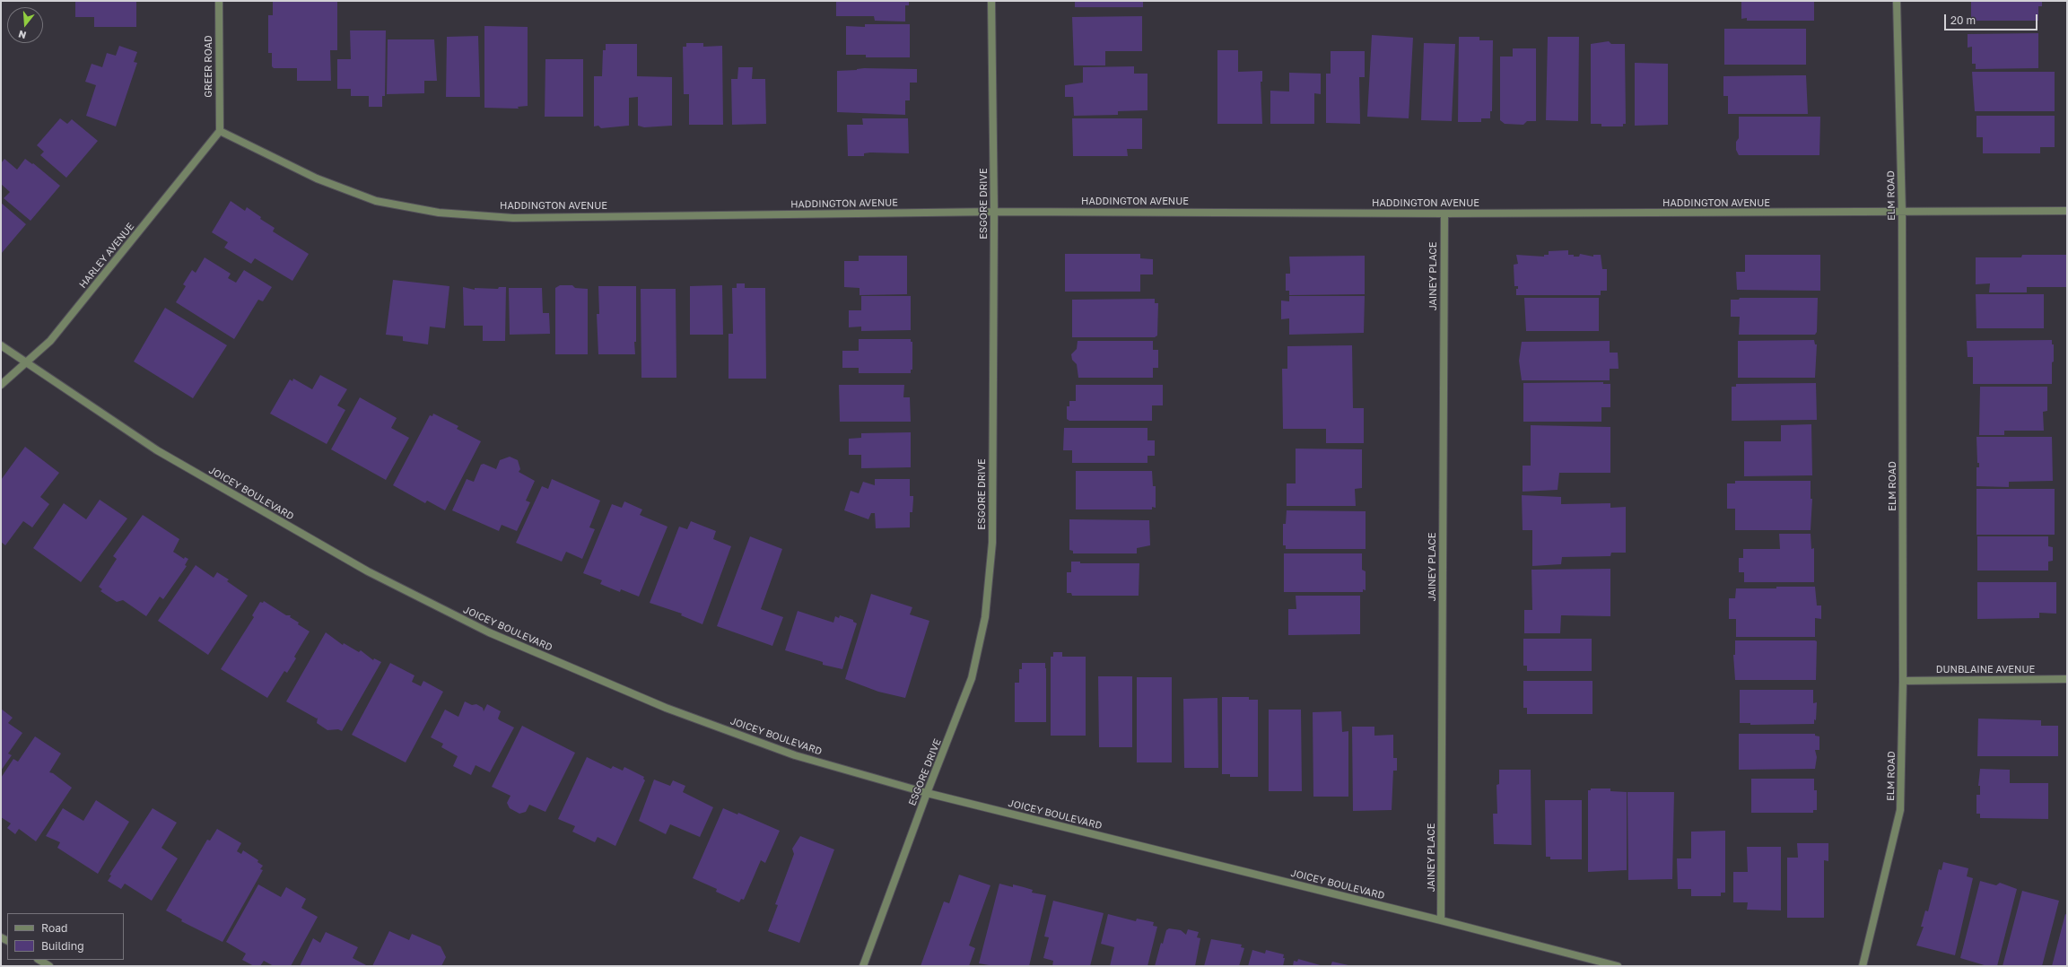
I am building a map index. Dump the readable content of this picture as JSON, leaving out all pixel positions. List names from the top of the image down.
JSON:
{
  "streets": {
    "street": [
      "GREER ROAD",
      "ELM ROAD",
      "HADDINGTON AVENUE",
      "ESGORE DRIVE",
      "HARLEY AVENUE",
      "JAINEY PLACE",
      "JOICEY BOULEVARD",
      "DUNBLAINE AVENUE"
    ]
  },
  "crossings": [
    ["GREER ROAD", "HADDINGTON AVENUE"],
    ["GREER ROAD", "HARLEY AVENUE"],
    ["ELM ROAD", "HADDINGTON AVENUE"],
    ["ELM ROAD", "DUNBLAINE AVENUE"],
    ["HADDINGTON AVENUE", "ESGORE DRIVE"],
    ["HADDINGTON AVENUE", "HARLEY AVENUE"],
    ["HADDINGTON AVENUE", "JAINEY PLACE"],
    ["ESGORE DRIVE", "JOICEY BOULEVARD"],
    ["HARLEY AVENUE", "JOICEY BOULEVARD"],
    ["JAINEY PLACE", "JOICEY BOULEVARD"]
  ],
  "legend": ["Road", "Building"],
  "scale_bar": "20 m",
  "north": "bottom"
}
